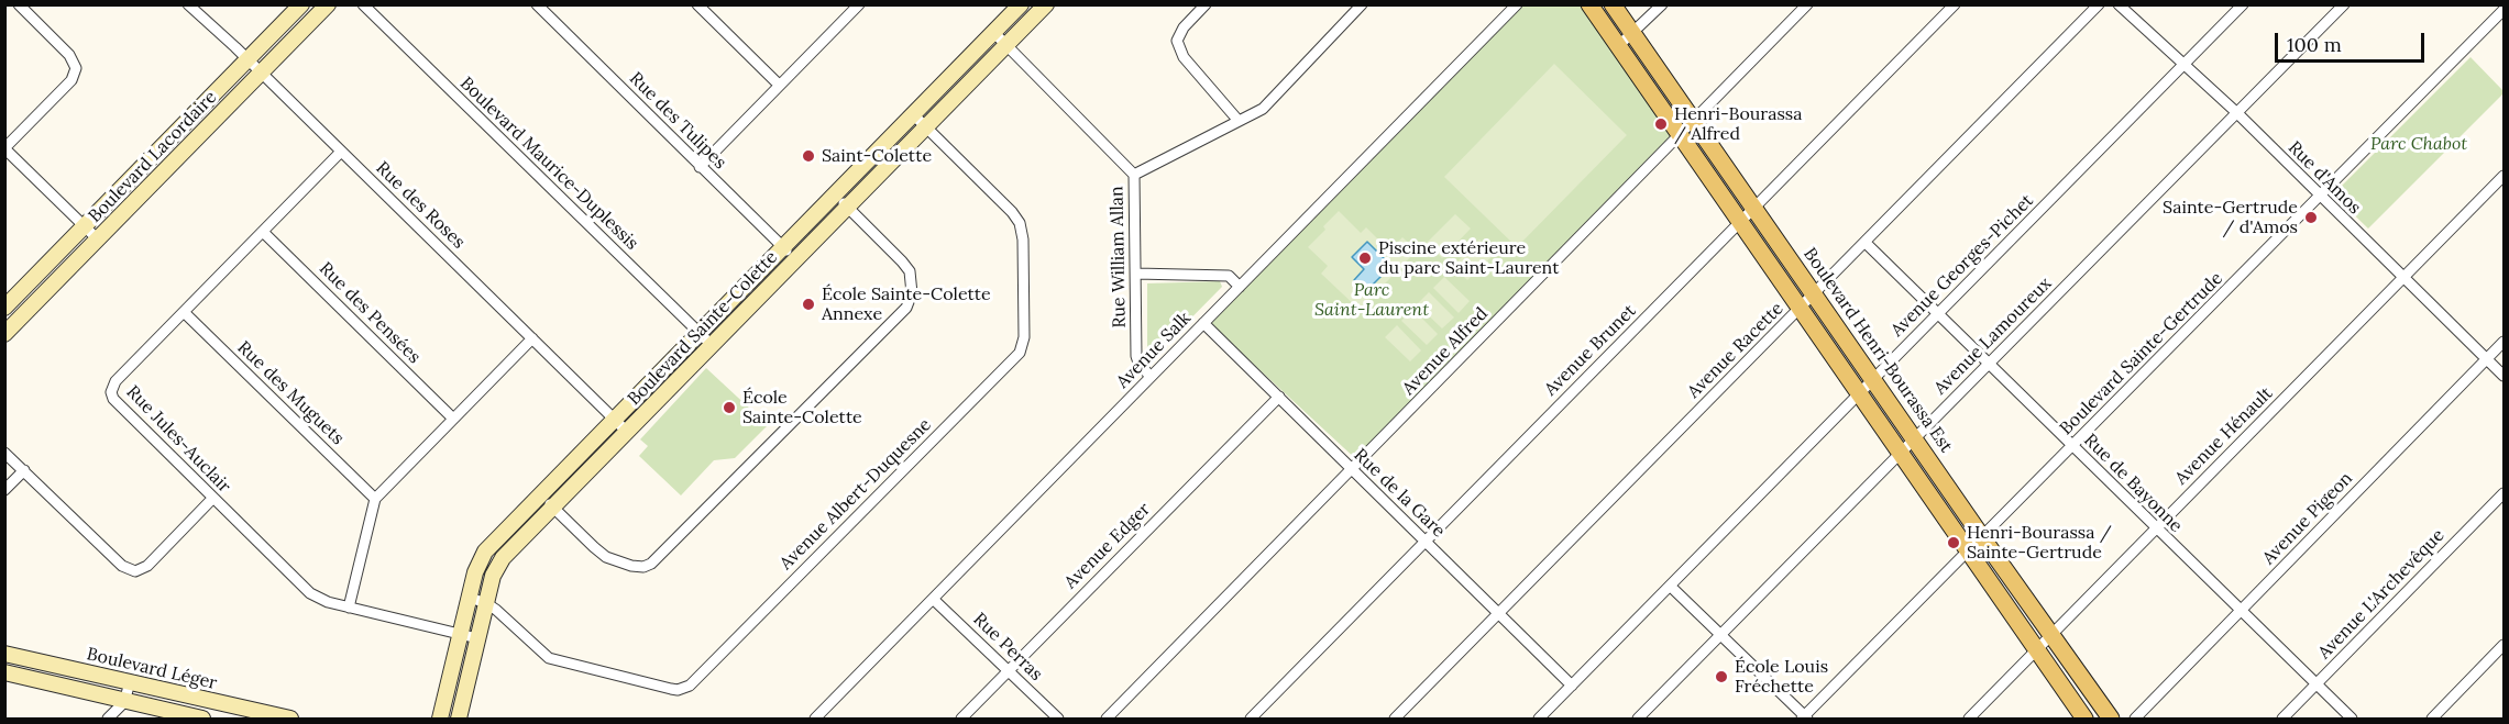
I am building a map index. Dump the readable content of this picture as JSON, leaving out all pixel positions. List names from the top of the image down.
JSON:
{
  "streets": {
    "main road": ["Boulevard Henri-Bourassa Est"],
    "street": [
      "Rue des Tulipes",
      "Boulevard Lacordaire",
      "Boulevard Maurice-Duplessis",
      "Rue d'Amos",
      "Rue des Roses",
      "Rue William Allan",
      "Avenue Georges-Pichet",
      "Rue des Pensées",
      "Boulevard Sainte-Colette",
      "Avenue Lamoureux",
      "Avenue Salk",
      "Avenue Brunet",
      "Avenue Racette",
      "Avenue Alfred",
      "Boulevard Sainte-Gertrude",
      "Rue des Muguets",
      "Avenue Hénault",
      "Rue Jules-Auclair",
      "Rue de Bayonne",
      "Rue de la Gare",
      "Avenue Albert-Duquesne",
      "Avenue Pigeon",
      "Avenue Edger",
      "Avenue L'Archevêque",
      "Rue Perras",
      "Boulevard Léger"
    ]
  },
  "crossings": [
    ["Rue des Tulipes", "Boulevard Sainte-Colette"],
    ["Boulevard Lacordaire", "Rue des Roses"],
    ["Boulevard Maurice-Duplessis", "Boulevard Sainte-Colette"],
    ["Rue d'Amos", "Avenue Georges-Pichet"],
    ["Rue d'Amos", "Avenue Lamoureux"],
    ["Rue d'Amos", "Boulevard Sainte-Gertrude"],
    ["Rue d'Amos", "Avenue Hénault"],
    ["Rue d'Amos", "Avenue Pigeon"],
    ["Rue des Roses", "Boulevard Sainte-Colette"],
    ["Rue des Roses", "Rue Jules-Auclair"],
    ["Rue William Allan", "Boulevard Sainte-Colette"],
    ["Rue William Allan", "Avenue Salk"],
    ["Avenue Georges-Pichet", "Boulevard Henri-Bourassa Est"],
    ["Avenue Georges-Pichet", "Rue de Bayonne"],
    ["Avenue Georges-Pichet", "Rue de la Gare"],
    ["Rue des Pensées", "Rue Jules-Auclair"],
    ["Boulevard Sainte-Colette", "Rue Jules-Auclair"],
    ["Boulevard Sainte-Colette", "Avenue Albert-Duquesne"],
    ["Avenue Lamoureux", "Boulevard Henri-Bourassa Est"],
    ["Avenue Lamoureux", "Rue de Bayonne"],
    ["Avenue Salk", "Rue de la Gare"],
    ["Avenue Salk", "Rue Perras"],
    ["Avenue Brunet", "Boulevard Henri-Bourassa Est"],
    ["Avenue Brunet", "Rue de la Gare"],
    ["Avenue Racette", "Boulevard Henri-Bourassa Est"],
    ["Avenue Racette", "Rue de Bayonne"],
    ["Avenue Racette", "Rue de la Gare"],
    ["Boulevard Henri-Bourassa Est", "Avenue Alfred"],
    ["Boulevard Henri-Bourassa Est", "Boulevard Sainte-Gertrude"],
    ["Boulevard Henri-Bourassa Est", "Avenue Hénault"],
    ["Avenue Alfred", "Rue de la Gare"],
    ["Boulevard Sainte-Gertrude", "Rue de Bayonne"],
    ["Rue des Muguets", "Rue Jules-Auclair"],
    ["Avenue Hénault", "Rue de Bayonne"],
    ["Rue de Bayonne", "Avenue Pigeon"],
    ["Rue de Bayonne", "Avenue L'Archevêque"],
    ["Rue de la Gare", "Avenue Edger"],
    ["Avenue Edger", "Rue Perras"]
  ],
  "parks": ["Parc Chabot", "Parc Saint-Laurent"],
  "places": [
    "Henri-Bourassa / Alfred",
    "Saint-Colette",
    "Sainte-Gertrude / d'Amos",
    "Piscine extérieure du parc Saint-Laurent",
    "École Sainte-Colette Annexe",
    "École Sainte-Colette",
    "Henri-Bourassa / Sainte-Gertrude",
    "École Louis Fréchette"
  ],
  "scale_bar": "100 m"
}
